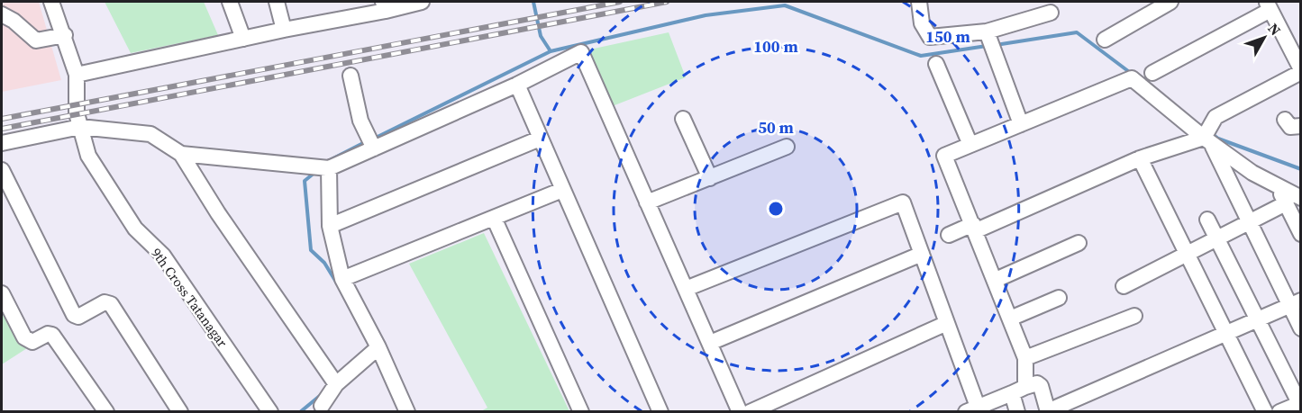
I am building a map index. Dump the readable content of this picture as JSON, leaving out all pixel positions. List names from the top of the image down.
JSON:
{
  "streets": {
    "street": ["9th Cross Tatanagar"]
  },
  "north": "top right",
  "rings": ["150 m", "100 m", "50 m"]
}
